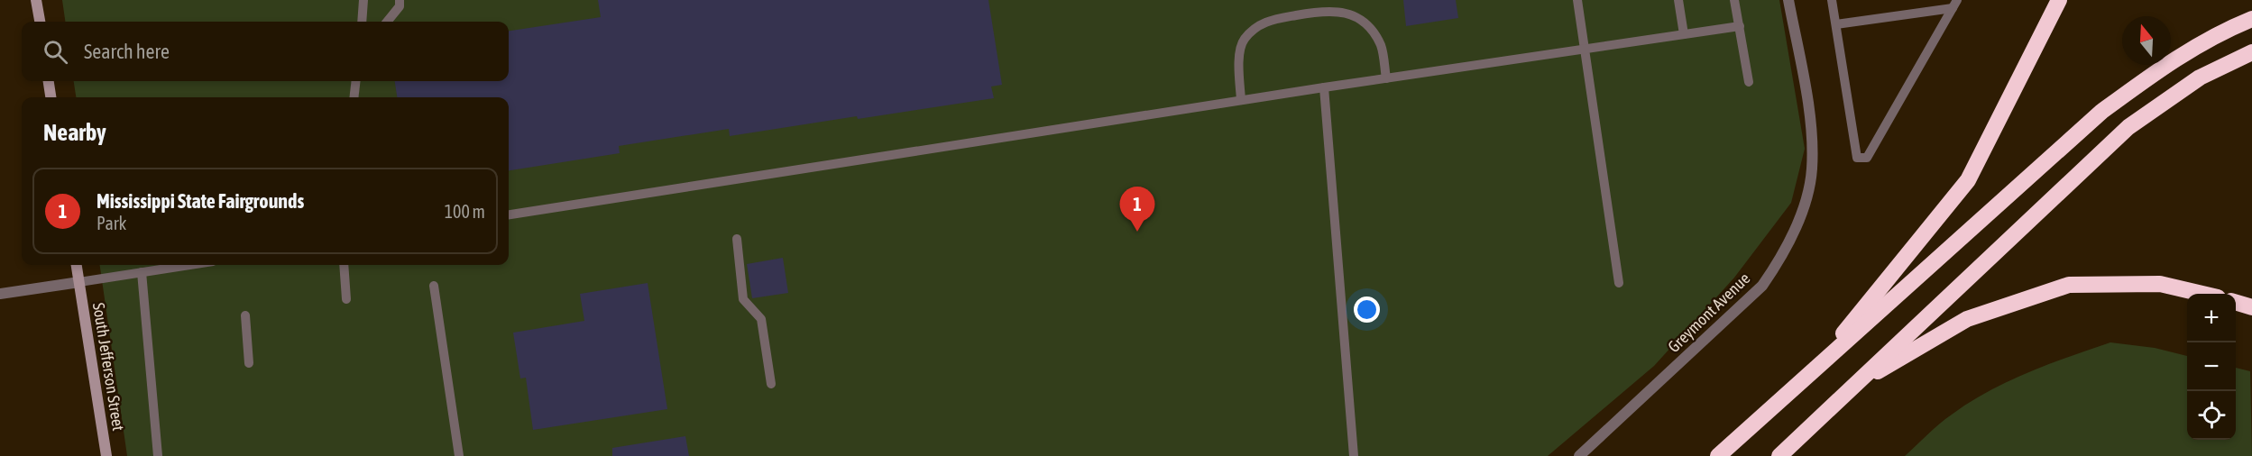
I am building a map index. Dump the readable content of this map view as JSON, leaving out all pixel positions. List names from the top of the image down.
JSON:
{
  "streets": {
    "street": ["Greymont Avenue", "South Jefferson Street"]
  },
  "north": "top",
  "page": {
    "search": "Search here",
    "heading": "Nearby",
    "list": [
      {
        "mark": "1",
        "name": "Mississippi State Fairgrounds",
        "note": "Park",
        "value": "100 m"
      }
    ],
    "pins": "1",
    "map_buttons": ["+", "−"]
  }
}
